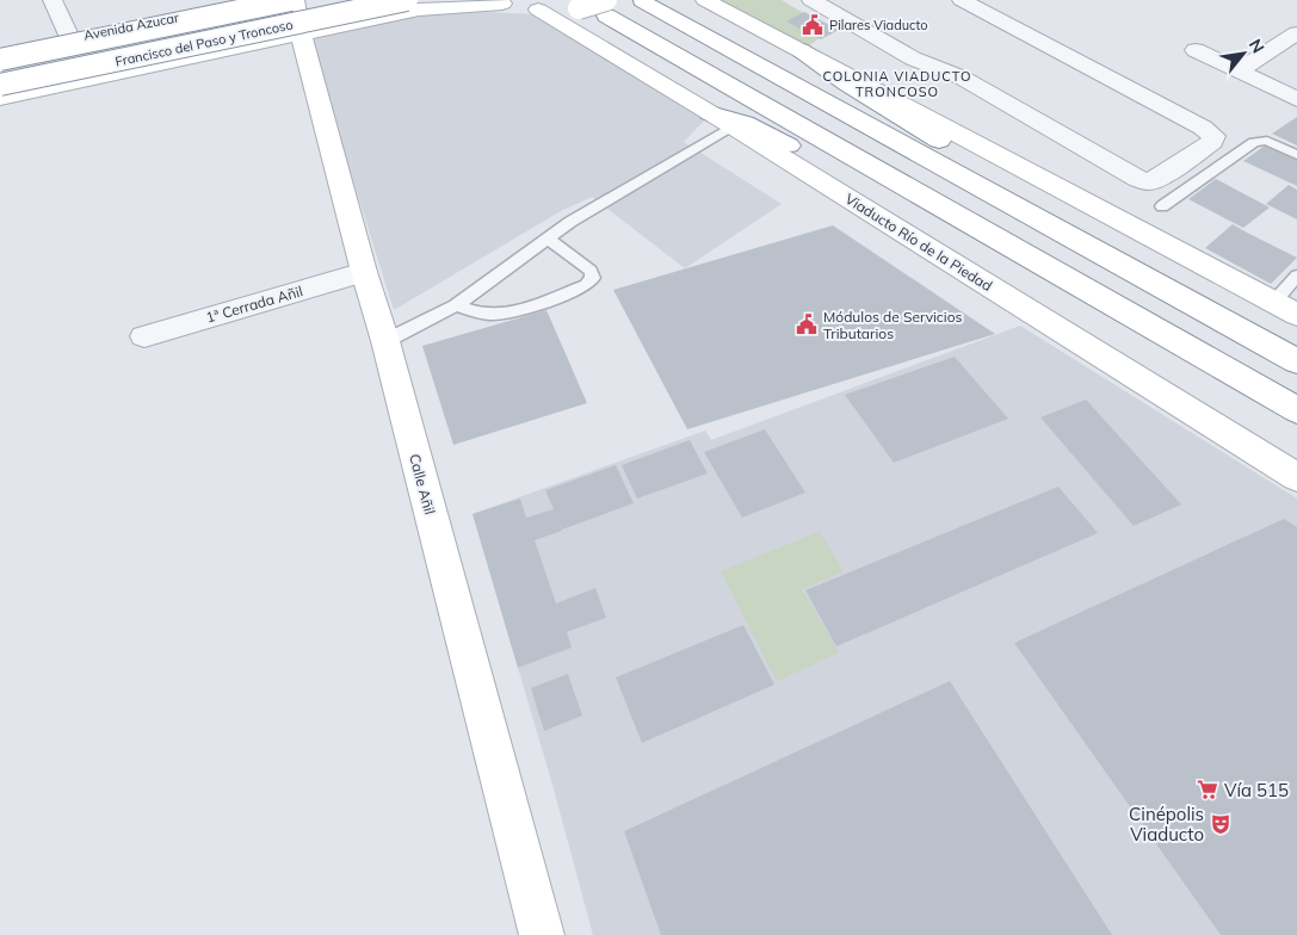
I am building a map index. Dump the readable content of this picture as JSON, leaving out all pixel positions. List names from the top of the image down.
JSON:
{
  "streets": {
    "main road": [
      "Avenida Azucar",
      "Francisco del Paso y Troncoso",
      "Viaducto Río de la Piedad",
      "Calle Añil"
    ],
    "street": ["1ª Cerrada Añil"]
  },
  "crossings": [
    ["Francisco del Paso y Troncoso", "Calle Añil"],
    ["1ª Cerrada Añil", "Calle Añil"]
  ],
  "districts": ["COLONIA VIADUCTO TRONCOSO"],
  "places": {
    "public building": ["Pilares Viaducto", "Módulos de Servicios Tributarios"],
    "supermarket": ["Vía 515"],
    "theatre": ["Cinépolis Viaducto"]
  },
  "north": "top right"
}
